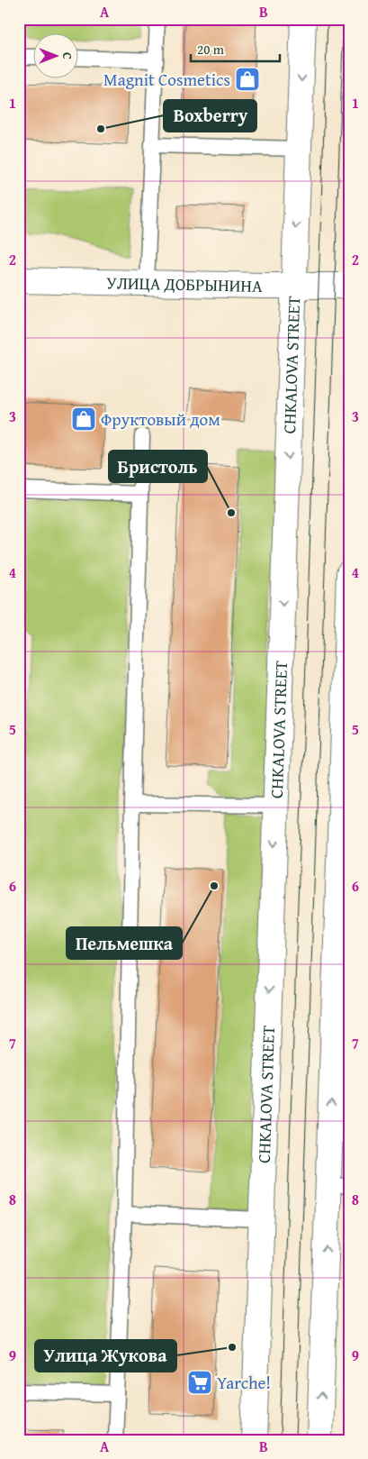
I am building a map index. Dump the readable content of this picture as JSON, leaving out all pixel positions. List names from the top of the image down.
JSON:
{
  "streets": {
    "main road": ["УЛИЦА ДОБРЫНИНА", "CHKALOVA STREET"]
  },
  "crossings": [
    ["УЛИЦА ДОБРЫНИНА", "CHKALOVA STREET"]
  ],
  "places": {
    "shop": ["Magnit Cosmetics", "Фруктовый дом"],
    "other": [
      "Boxberry",
      "Бристоль",
      "Пельмешка",
      "Улица Жукова"
    ],
    "supermarket": ["Yarche!"]
  },
  "scale_bar": "20 m",
  "north": "right",
  "grid": {
    "columns": ["A", "B"],
    "rows": [
      "1",
      "2",
      "3",
      "4",
      "5",
      "6",
      "7",
      "8",
      "9"
    ]
  }
}
